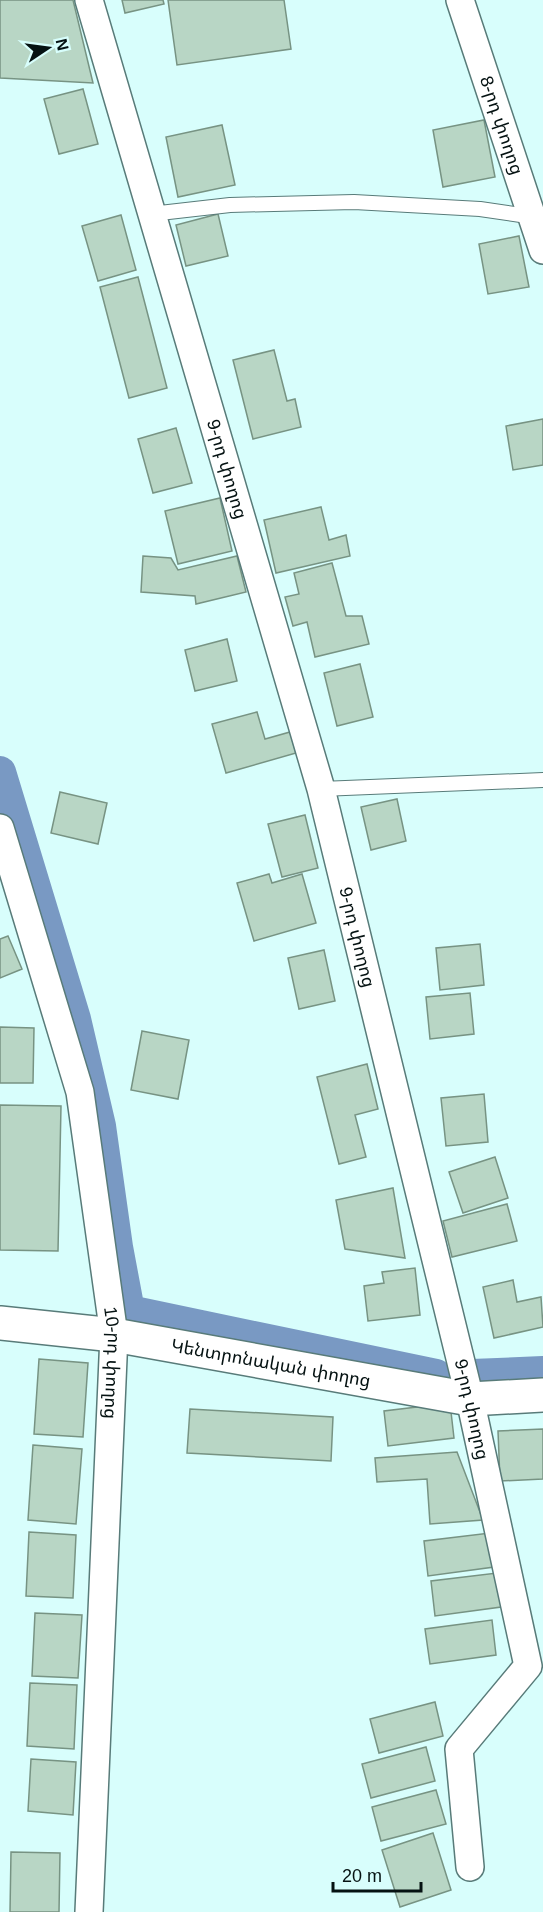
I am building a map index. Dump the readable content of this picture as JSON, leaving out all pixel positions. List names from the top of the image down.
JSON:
{
  "streets": {
    "main road": ["Կենտրոնական փողոց"],
    "street": ["8-րդ փողոց", "9-րդ փողոց", "10-րդ փողոց"]
  },
  "crossings": [
    ["9-րդ փողոց", "Կենտրոնական փողոց"],
    ["10-րդ փողոց", "Կենտրոնական փողոց"]
  ],
  "scale_bar": "20 m",
  "north": "right"
}
